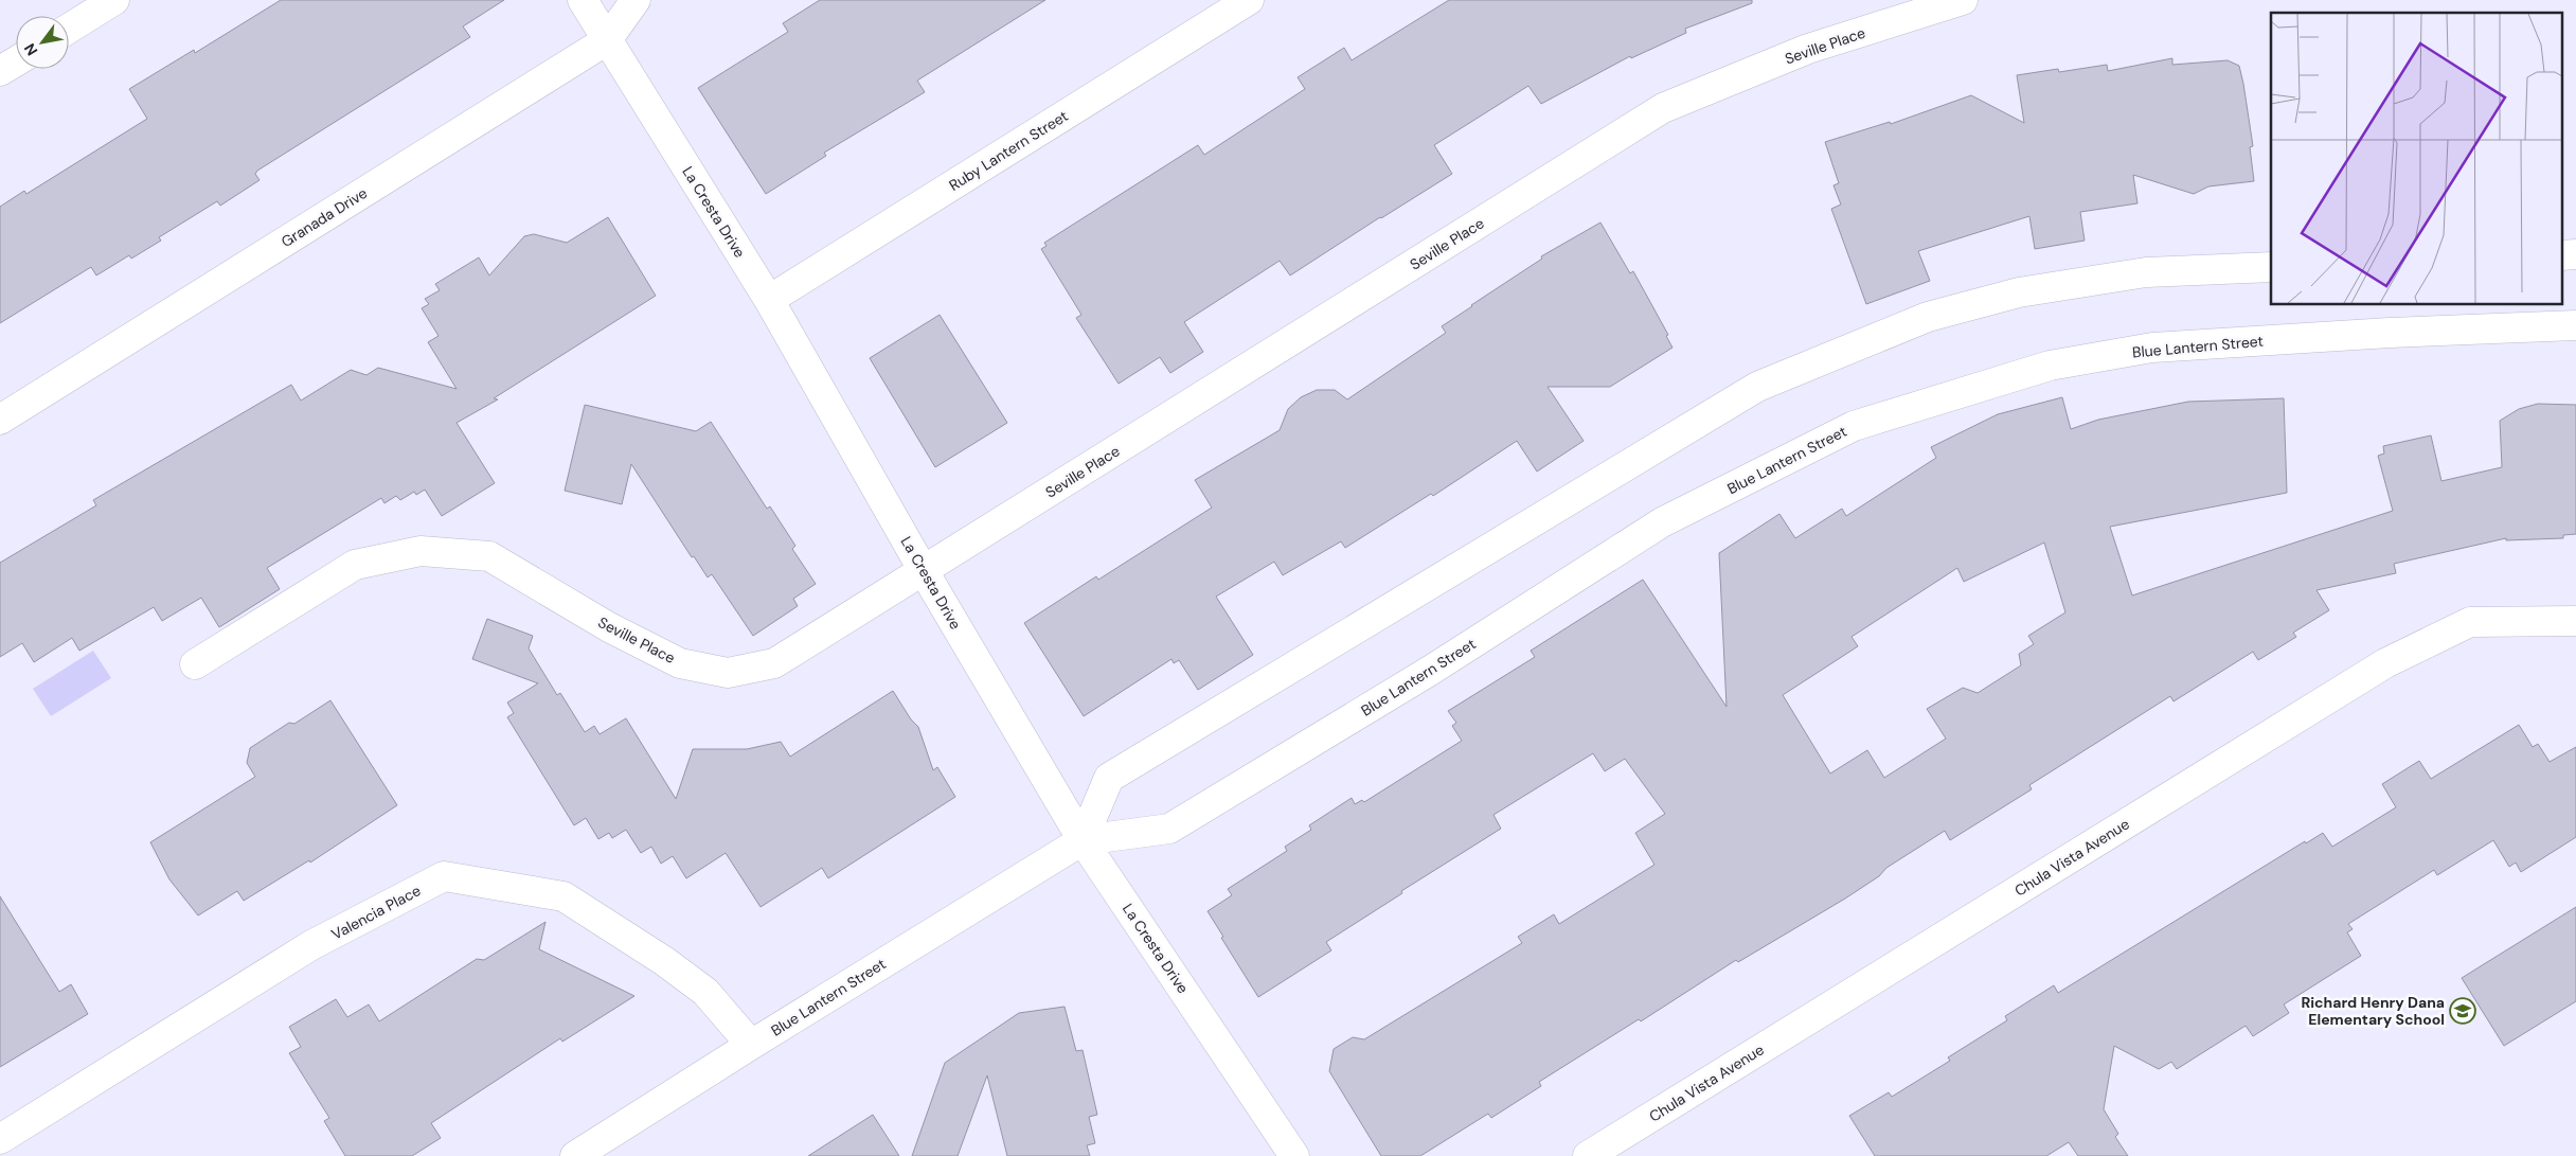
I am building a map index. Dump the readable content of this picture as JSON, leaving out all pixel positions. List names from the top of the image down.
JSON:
{
  "streets": {
    "street": [
      "Seville Place",
      "Ruby Lantern Street",
      "La Cresta Drive",
      "Granada Drive",
      "Blue Lantern Street",
      "Chula Vista Avenue",
      "Valencia Place"
    ]
  },
  "crossings": [
    ["Seville Place", "La Cresta Drive"],
    ["Ruby Lantern Street", "La Cresta Drive"],
    ["La Cresta Drive", "Granada Drive"],
    ["La Cresta Drive", "Blue Lantern Street"],
    ["Blue Lantern Street", "Valencia Place"]
  ],
  "places": {
    "school or university": ["Richard Henry Dana Elementary School"]
  },
  "north": "bottom left"
}
